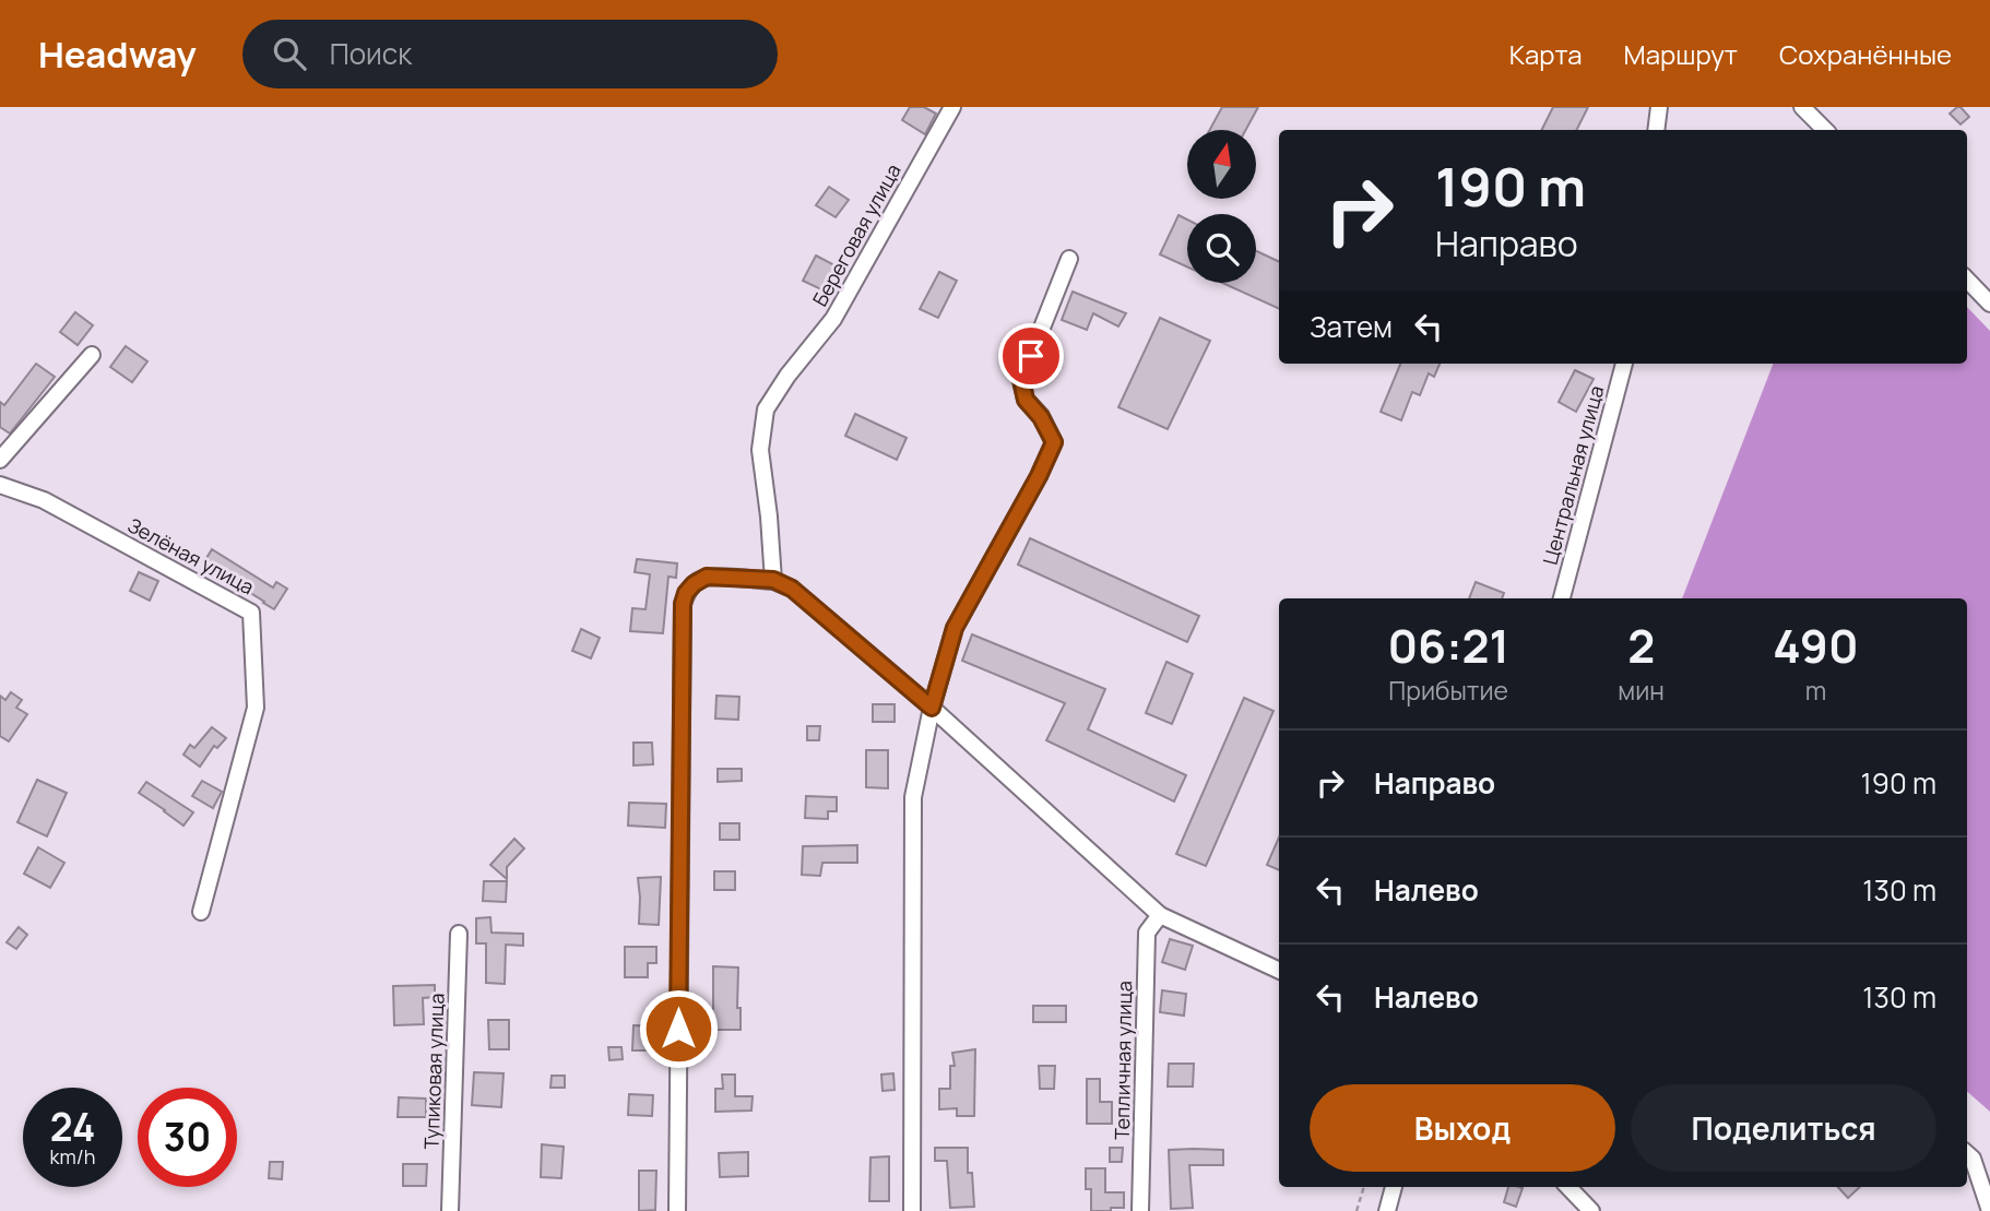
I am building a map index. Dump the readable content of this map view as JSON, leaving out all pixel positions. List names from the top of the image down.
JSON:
{
  "streets": {
    "street": [
      "Береговая улица",
      "Центральная улица",
      "Зелёная улица",
      "Тепличная улица",
      "Тупиковая улица"
    ]
  },
  "north": "top",
  "page": {
    "header": "Headway",
    "search": "Поиск",
    "nav": ["Карта", "Маршрут", "Сохранённые"],
    "turn": ["190 m", "Направо"],
    "then": "Затем",
    "eta": [
      "06:21",
      "Прибытие",
      "2",
      "мин",
      "490",
      "m"
    ],
    "list": [
      {
        "name": "Направо",
        "value": "190 m"
      },
      {
        "name": "Налево",
        "value": "130 m"
      },
      {
        "name": "Налево",
        "value": "130 m"
      }
    ],
    "buttons": ["Выход", "Поделиться"],
    "speed": "24 km/h",
    "limit": "30"
  }
}
